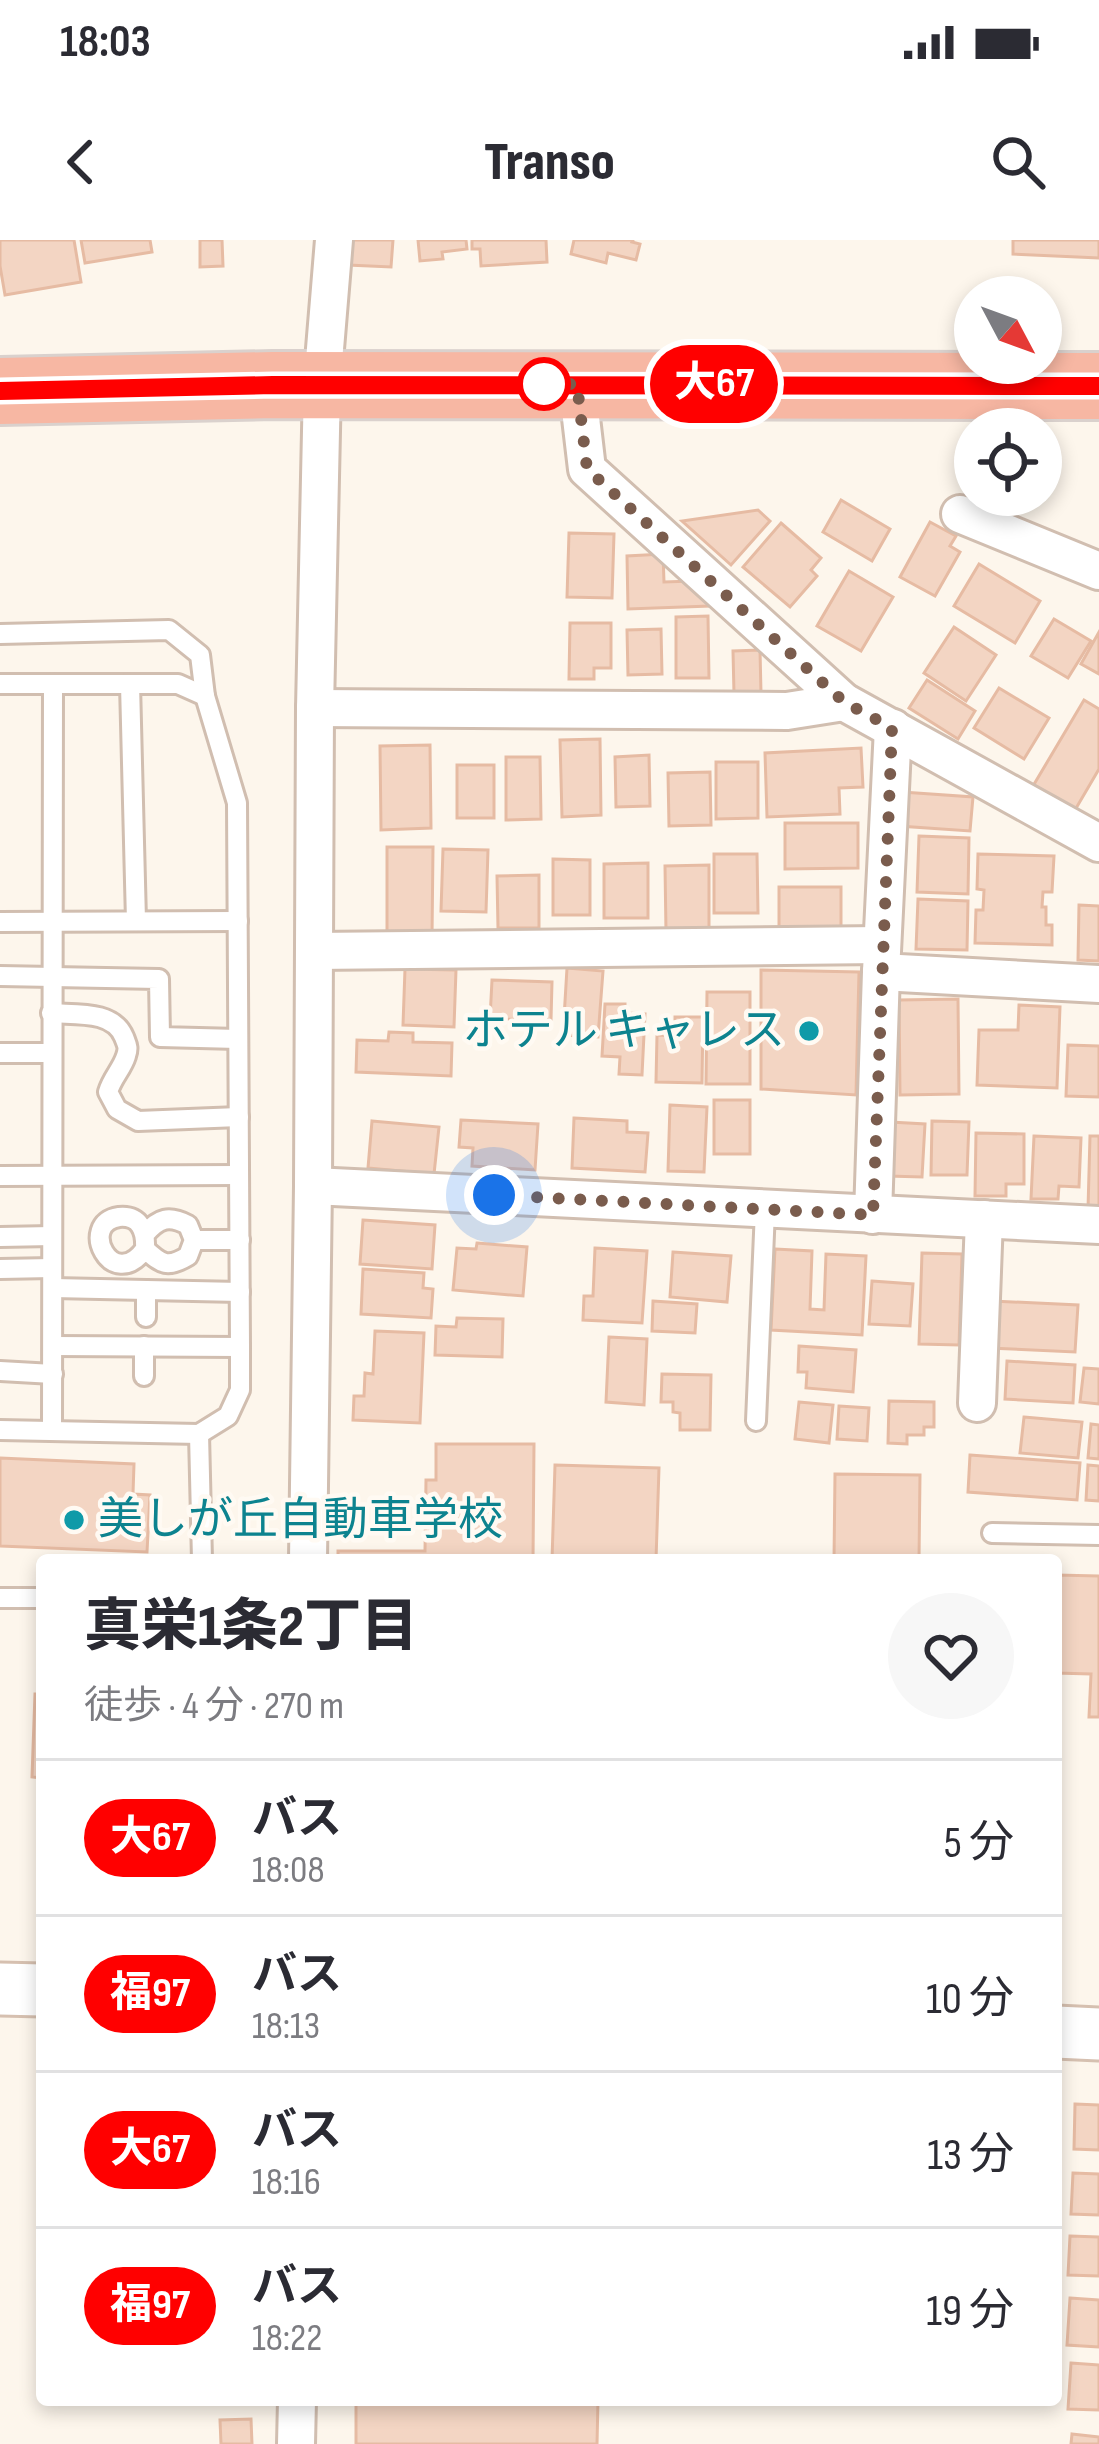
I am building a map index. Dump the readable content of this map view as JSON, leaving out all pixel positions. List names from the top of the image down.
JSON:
{
  "places": ["ホテル キャレス", "美しが丘自動車学校"],
  "lines": ["bus line 大67"],
  "north": "bottom right",
  "page": {
    "status": "18:03",
    "header": "Transo",
    "on_map": "大67",
    "heading": ["真栄1条2丁目", "徒歩 · 4 分 · 270 m"],
    "list": [
      {
        "mark": "大67",
        "name": "バス",
        "note": "18:08",
        "value": "5 分"
      },
      {
        "mark": "福97",
        "name": "バス",
        "note": "18:13",
        "value": "10 分"
      },
      {
        "mark": "大67",
        "name": "バス",
        "note": "18:16",
        "value": "13 分"
      },
      {
        "mark": "福97",
        "name": "バス",
        "note": "18:22",
        "value": "19 分"
      }
    ]
  }
}
